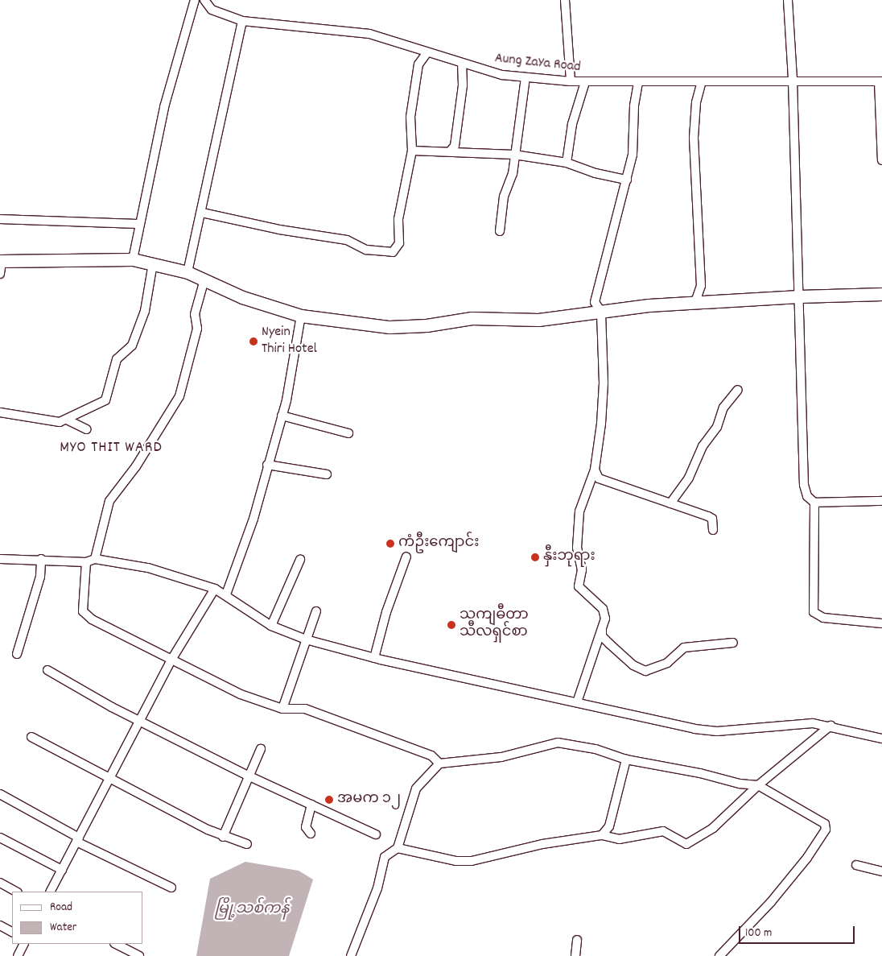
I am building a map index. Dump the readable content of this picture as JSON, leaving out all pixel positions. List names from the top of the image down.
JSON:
{
  "streets": {
    "street": ["Aung ZaYa Road"]
  },
  "districts": ["MYO THIT WARD"],
  "water": ["မြို့သစ်ကန်"],
  "places": [
    "Nyein Thiri Hotel",
    "ကံဦးကျောင်း",
    "နှီးဘုရား",
    "သကျဓီတာ သီလရှင်စာ",
    "အမက ၁၂"
  ],
  "legend": ["Road", "Water"],
  "scale_bar": "100 m"
}
